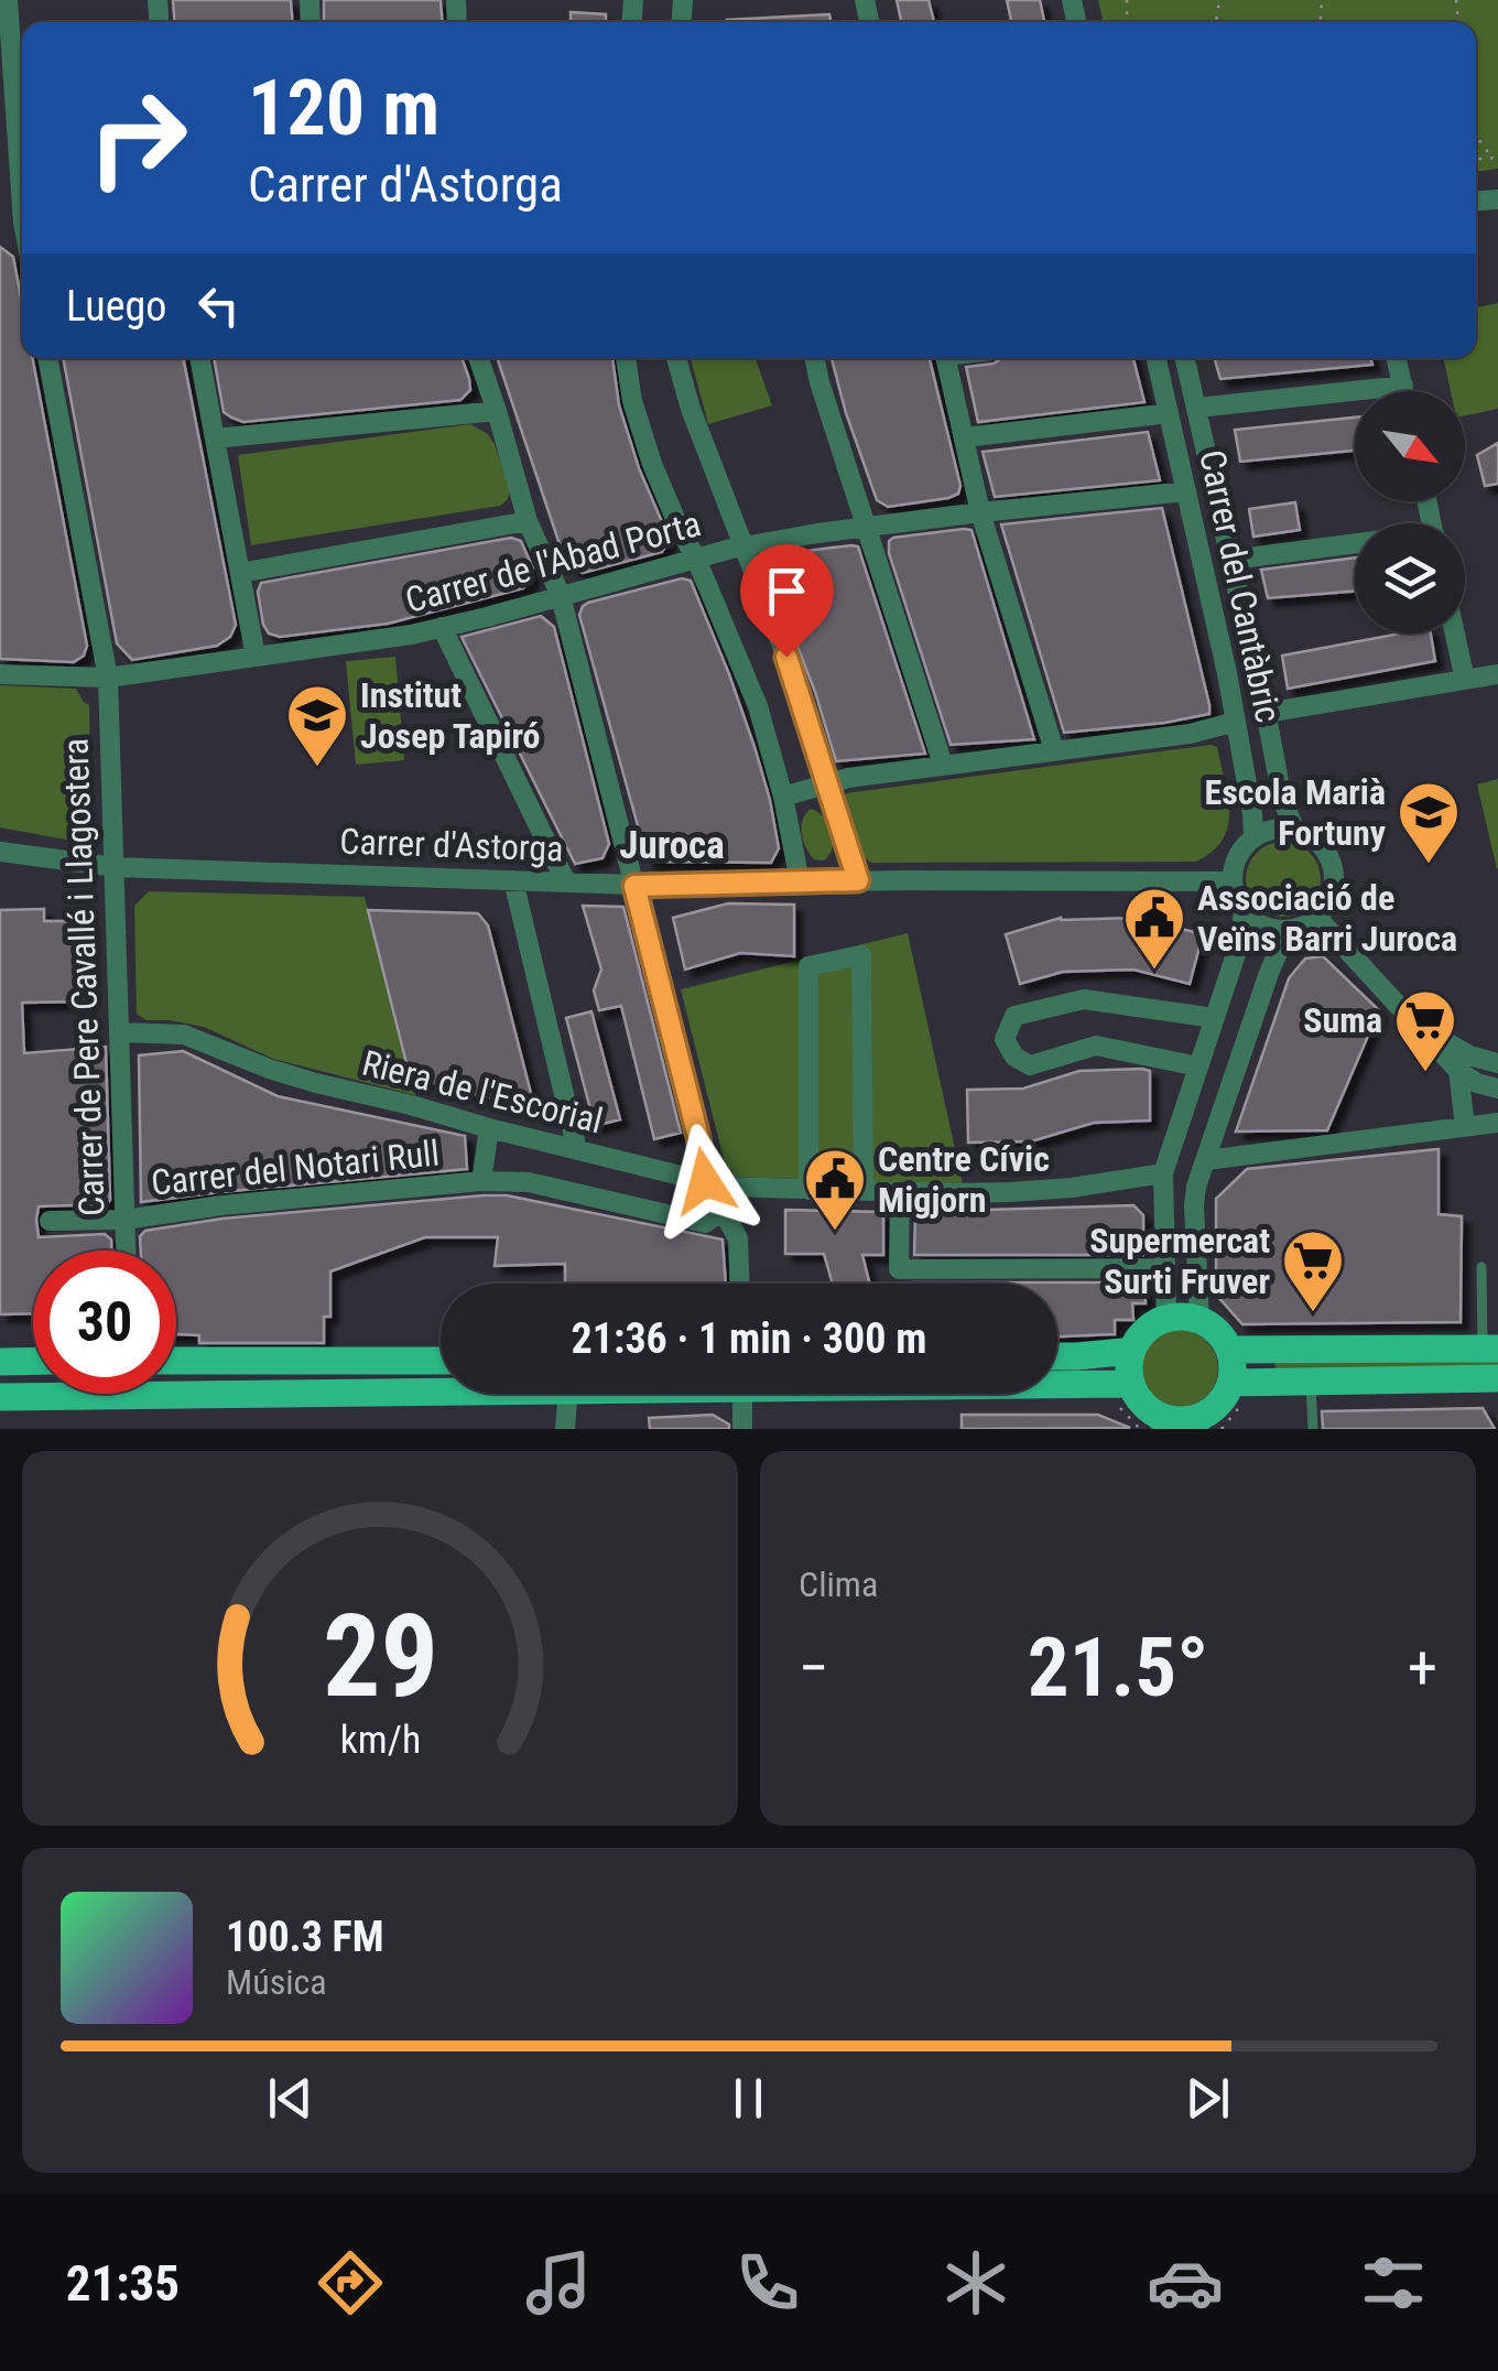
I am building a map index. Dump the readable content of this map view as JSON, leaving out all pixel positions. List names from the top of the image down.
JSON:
{
  "streets": {
    "street": [
      "Carrer de l'Abad Porta",
      "Carrer del Cantàbric",
      "Carrer d'Astorga",
      "Carrer de Pere Cavallé i Llagostera",
      "Riera de l'Escorial",
      "Carrer del Notari Rull"
    ]
  },
  "crossings": [
    ["Carrer de l'Abad Porta", "Carrer del Cantàbric"],
    ["Carrer de l'Abad Porta", "Carrer de Pere Cavallé i Llagostera"],
    ["Carrer del Cantàbric", "Carrer d'Astorga"],
    ["Carrer d'Astorga", "Carrer de Pere Cavallé i Llagostera"],
    ["Carrer de Pere Cavallé i Llagostera", "Riera de l'Escorial"],
    ["Carrer de Pere Cavallé i Llagostera", "Carrer del Notari Rull"],
    ["Riera de l'Escorial", "Carrer del Notari Rull"]
  ],
  "districts": ["Juroca"],
  "places": {
    "school or university": ["Institut Josep Tapiró", "Escola Marià Fortuny"],
    "public building": ["Associació de Veïns Barri Juroca", "Centre Cívic Migjorn"],
    "supermarket": ["Suma", "Supermercat Surti Fruver"]
  },
  "north": "bottom right",
  "page": {
    "turn": ["120 m", "Carrer d'Astorga"],
    "then": "Luego",
    "limit": "30",
    "trip": "21:36 · 1 min · 300 m",
    "tile": "Clima",
    "heat": ["−", "21.5°", "+"],
    "song": ["100.3 FM", "Música"],
    "tabs": "21:35",
    "gauge": ["29", "km/h"]
  }
}
